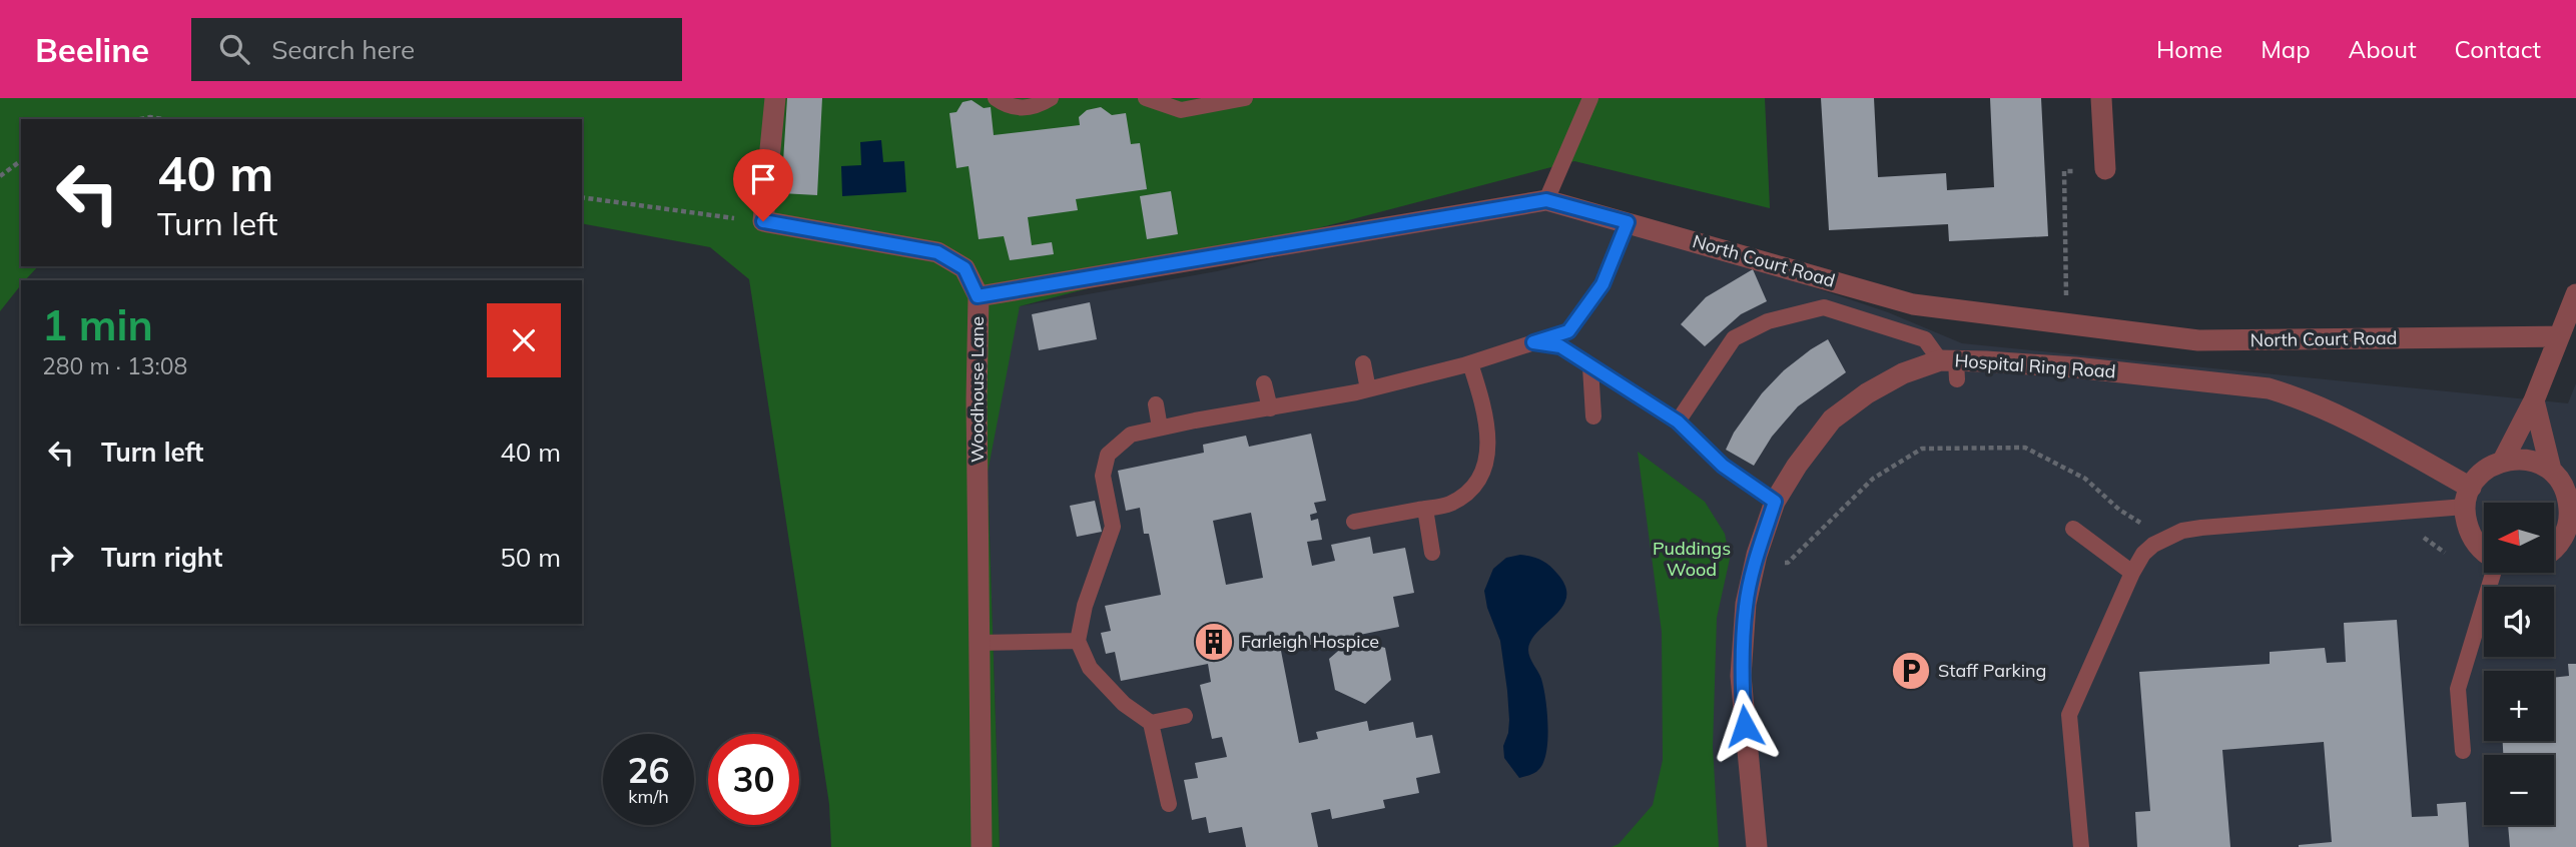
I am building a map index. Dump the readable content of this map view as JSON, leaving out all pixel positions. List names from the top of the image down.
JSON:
{
  "streets": {
    "street": ["North Court Road", "Hospital Ring Road", "Woodhouse Lane"]
  },
  "crossings": [
    ["North Court Road", "Woodhouse Lane"]
  ],
  "parks": ["Puddings Wood"],
  "places": {
    "building": ["Farleigh Hospice"],
    "parking": ["Staff Parking"]
  },
  "north": "left",
  "page": {
    "header": "Beeline",
    "search": "Search here",
    "nav": [
      "Home",
      "Map",
      "About",
      "Contact"
    ],
    "turn": ["40 m", "Turn left"],
    "heading": ["1 min", "280 m · 13:08"],
    "list": [
      {
        "name": "Turn left",
        "value": "40 m"
      },
      {
        "name": "Turn right",
        "value": "50 m"
      }
    ],
    "map_buttons": ["+", "−"],
    "speed": "26 km/h",
    "limit": "30"
  }
}
